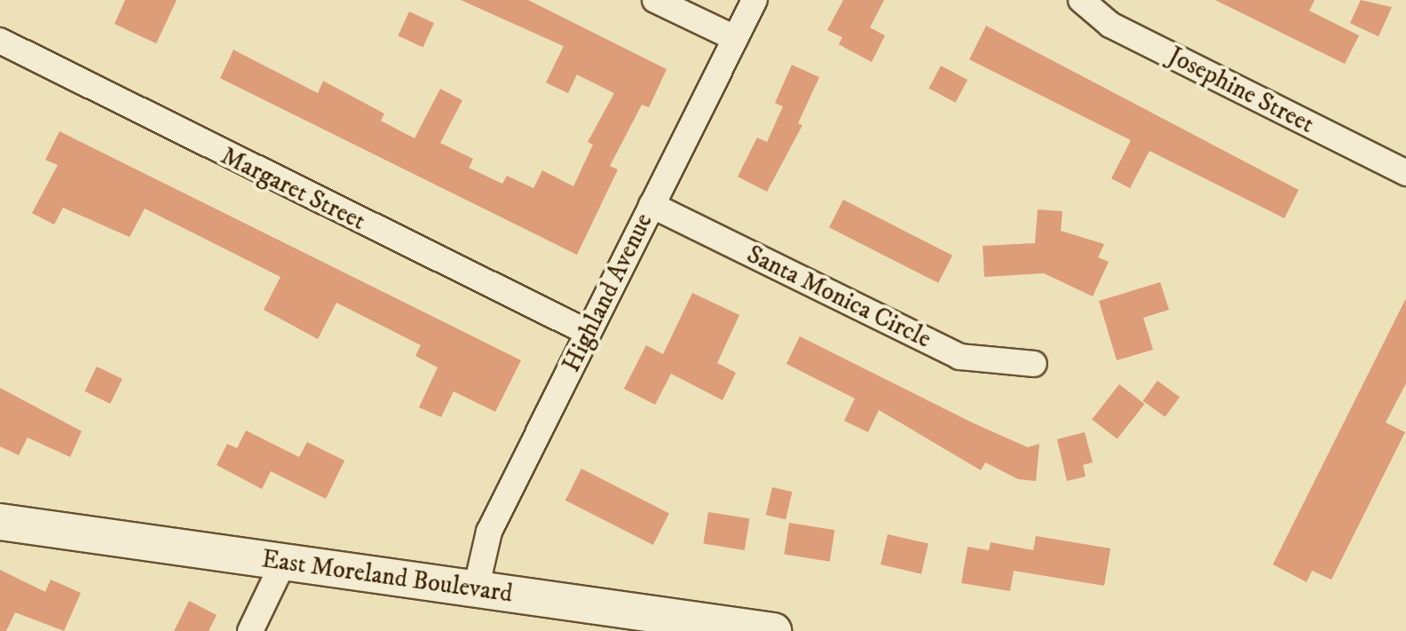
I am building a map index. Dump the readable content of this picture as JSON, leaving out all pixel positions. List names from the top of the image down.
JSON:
{
  "streets": {
    "main road": ["East Moreland Boulevard"],
    "street": [
      "Josephine Street",
      "Margaret Street",
      "Highland Avenue",
      "Santa Monica Circle"
    ]
  },
  "crossings": [
    ["Margaret Street", "Highland Avenue"],
    ["Highland Avenue", "Santa Monica Circle"],
    ["Highland Avenue", "East Moreland Boulevard"]
  ]
}
